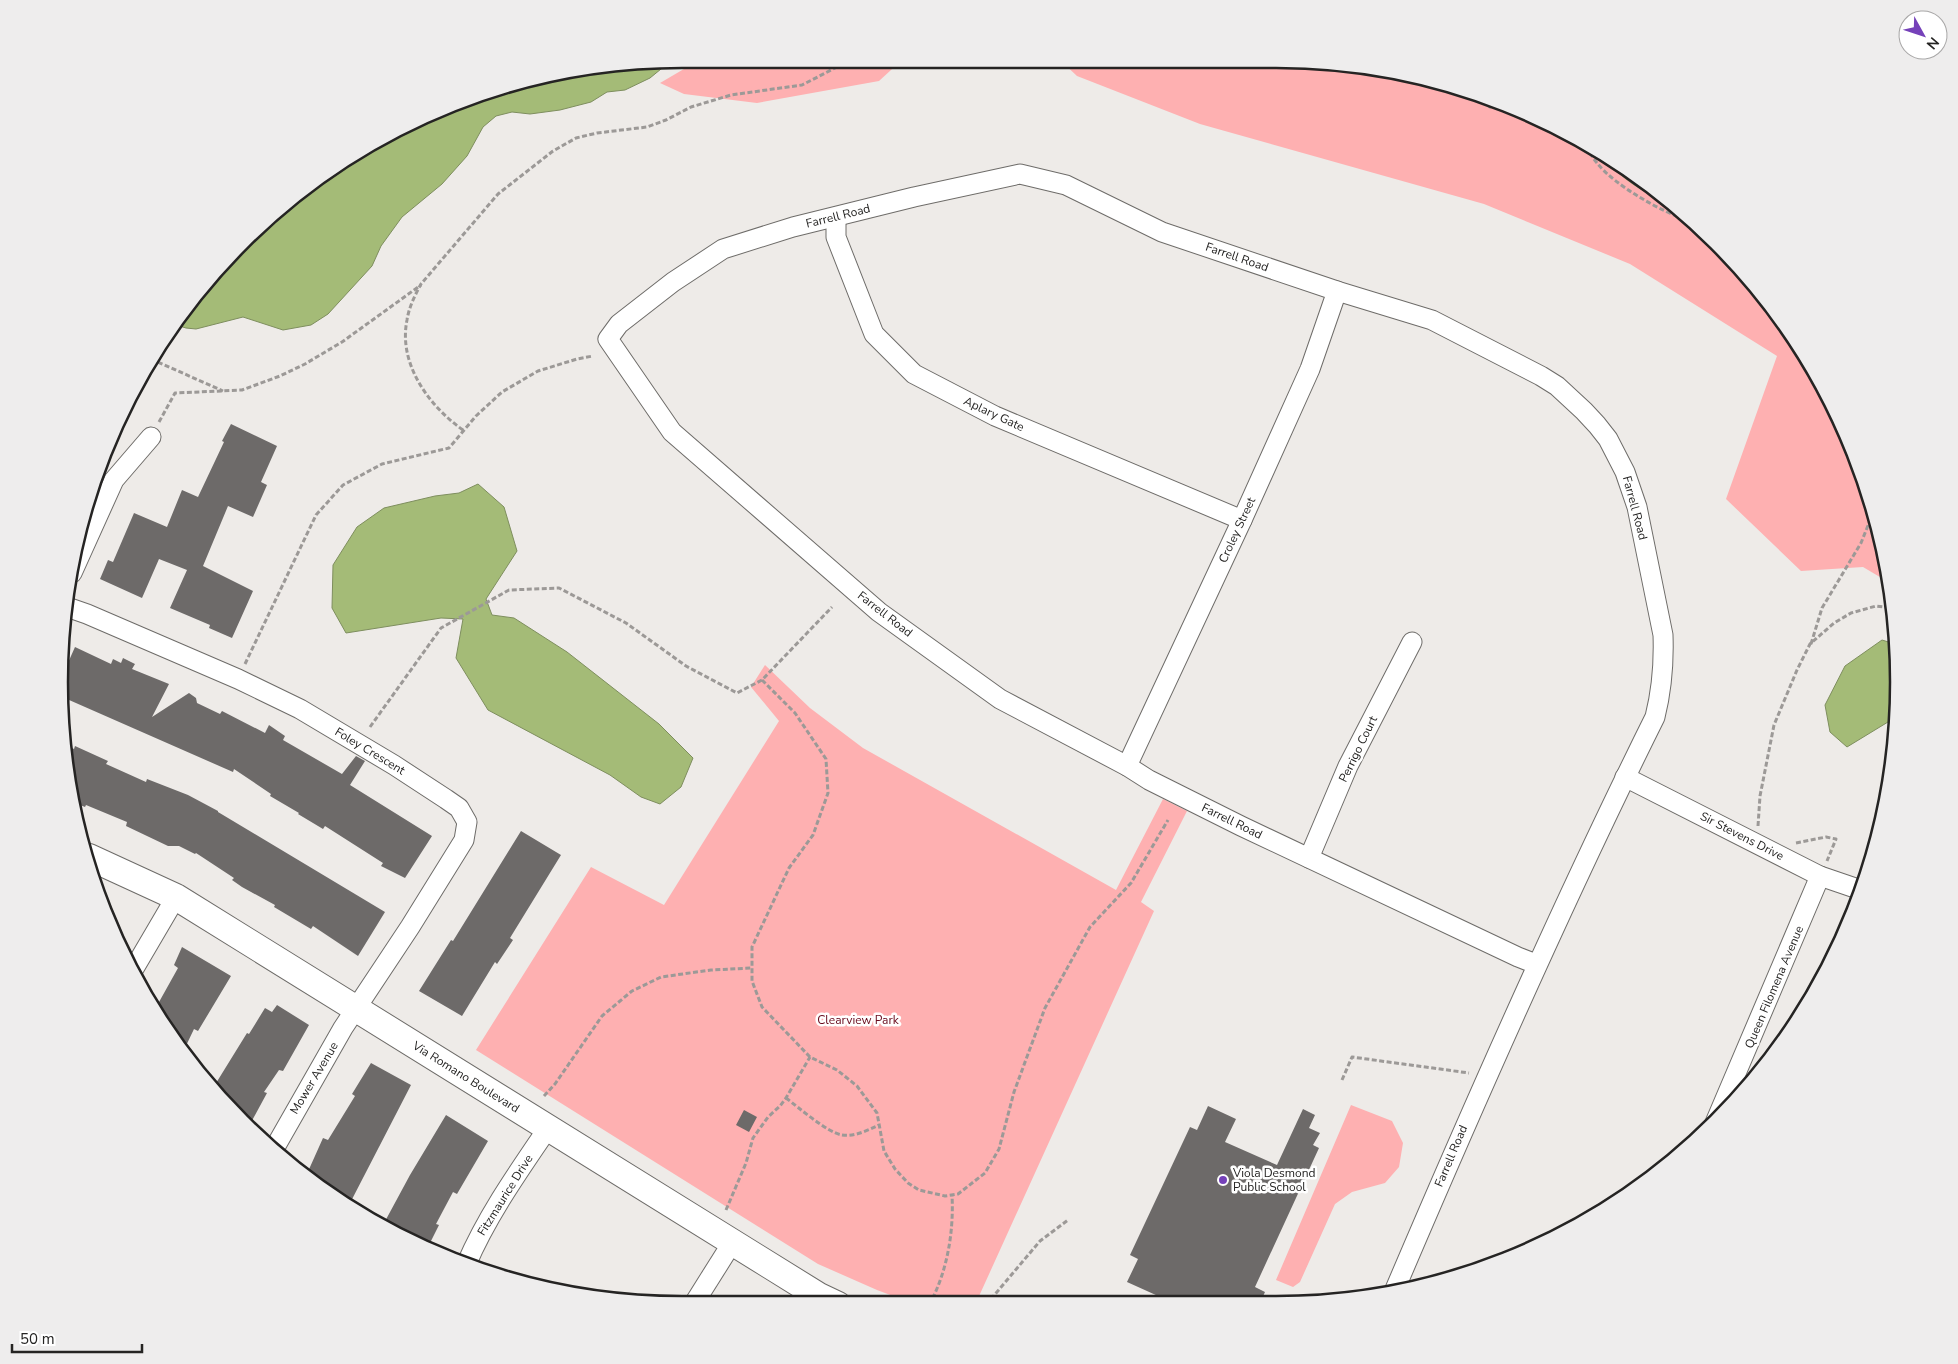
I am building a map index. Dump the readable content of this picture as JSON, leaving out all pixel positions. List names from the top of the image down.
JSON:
{
  "streets": {
    "street": [
      "Farrell Road",
      "Aplary Gate",
      "Croley Street",
      "Perrigo Court",
      "Foley Crescent",
      "Sir Stevens Drive",
      "Queen Filomena Avenue",
      "Via Romano Boulevard",
      "Mower Avenue",
      "Fitzmaurice Drive"
    ]
  },
  "crossings": [
    ["Farrell Road", "Aplary Gate"],
    ["Farrell Road", "Croley Street"],
    ["Farrell Road", "Perrigo Court"],
    ["Farrell Road", "Sir Stevens Drive"],
    ["Aplary Gate", "Croley Street"],
    ["Foley Crescent", "Via Romano Boulevard"],
    ["Foley Crescent", "Mower Avenue"],
    ["Sir Stevens Drive", "Queen Filomena Avenue"],
    ["Via Romano Boulevard", "Mower Avenue"],
    ["Via Romano Boulevard", "Fitzmaurice Drive"]
  ],
  "parks": ["Clearview Park"],
  "places": ["Viola Desmond Public School"],
  "scale_bar": "50 m",
  "north": "bottom right"
}
